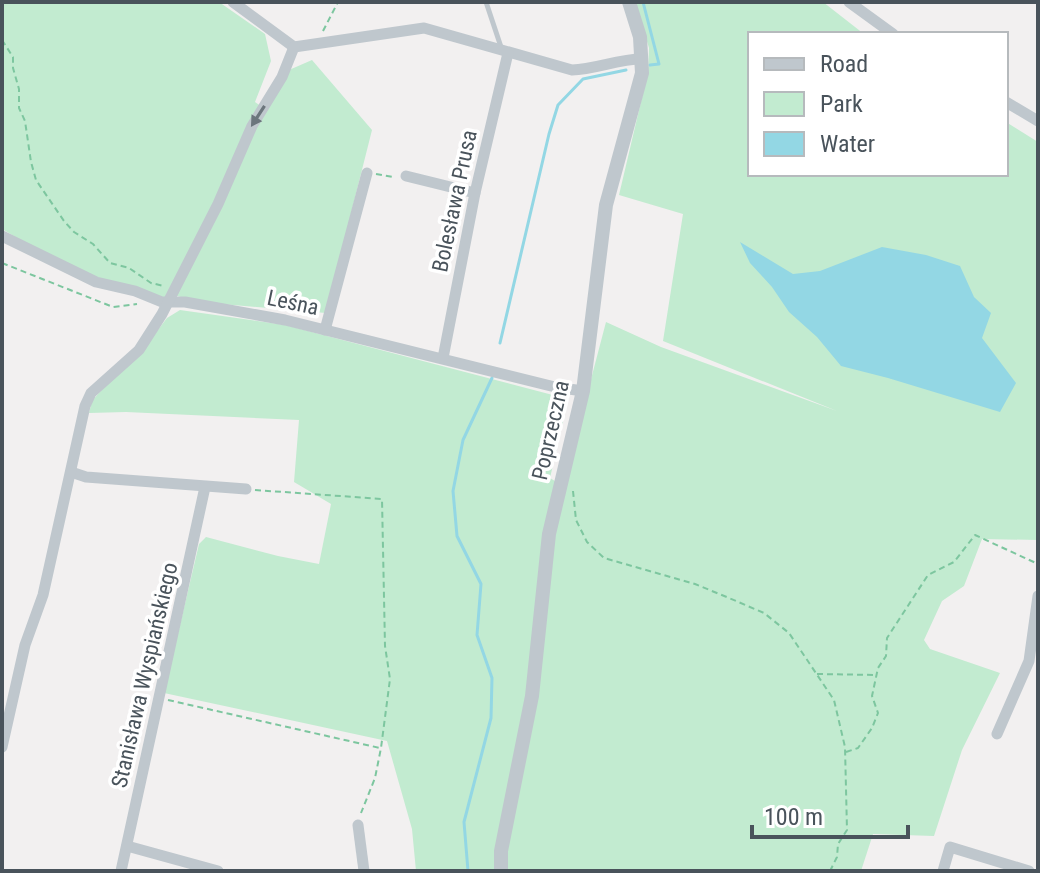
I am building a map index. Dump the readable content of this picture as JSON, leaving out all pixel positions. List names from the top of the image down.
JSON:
{
  "streets": {
    "street": [
      "Bolesława Prusa",
      "Leśna",
      "Poprzeczna",
      "Stanisława Wyspiańskiego"
    ]
  },
  "crossings": [
    ["Bolesława Prusa", "Leśna"],
    ["Leśna", "Poprzeczna"]
  ],
  "legend": ["Road", "Park", "Water"],
  "scale_bar": "100 m"
}
